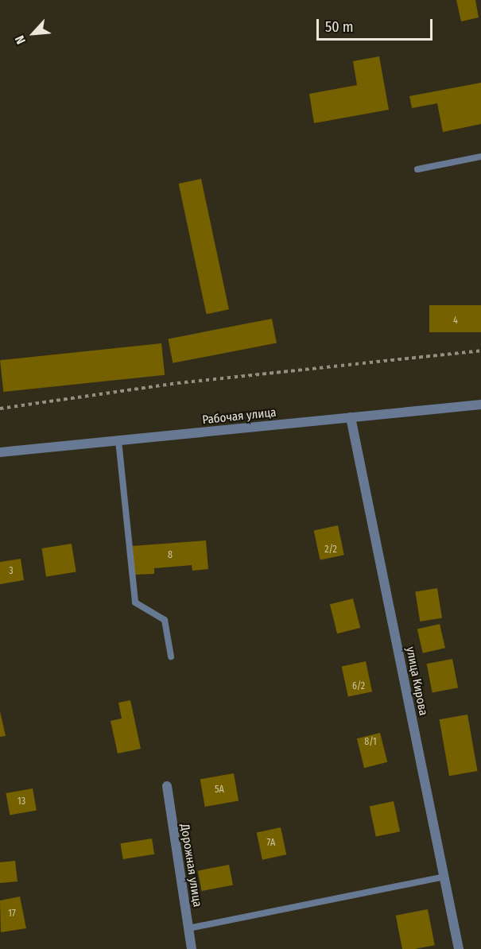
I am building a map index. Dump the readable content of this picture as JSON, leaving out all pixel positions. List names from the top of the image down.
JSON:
{
  "streets": {
    "street": ["Рабочая улица", "улица Кирова", "Дорожная улица"]
  },
  "crossings": [
    ["Рабочая улица", "улица Кирова"]
  ],
  "house_numbers": [
    "4",
    "2/2",
    "8",
    "3",
    "6/2",
    "8/1",
    "5А",
    "13",
    "7А",
    "17"
  ],
  "scale_bar": "50 m",
  "north": "bottom left"
}
